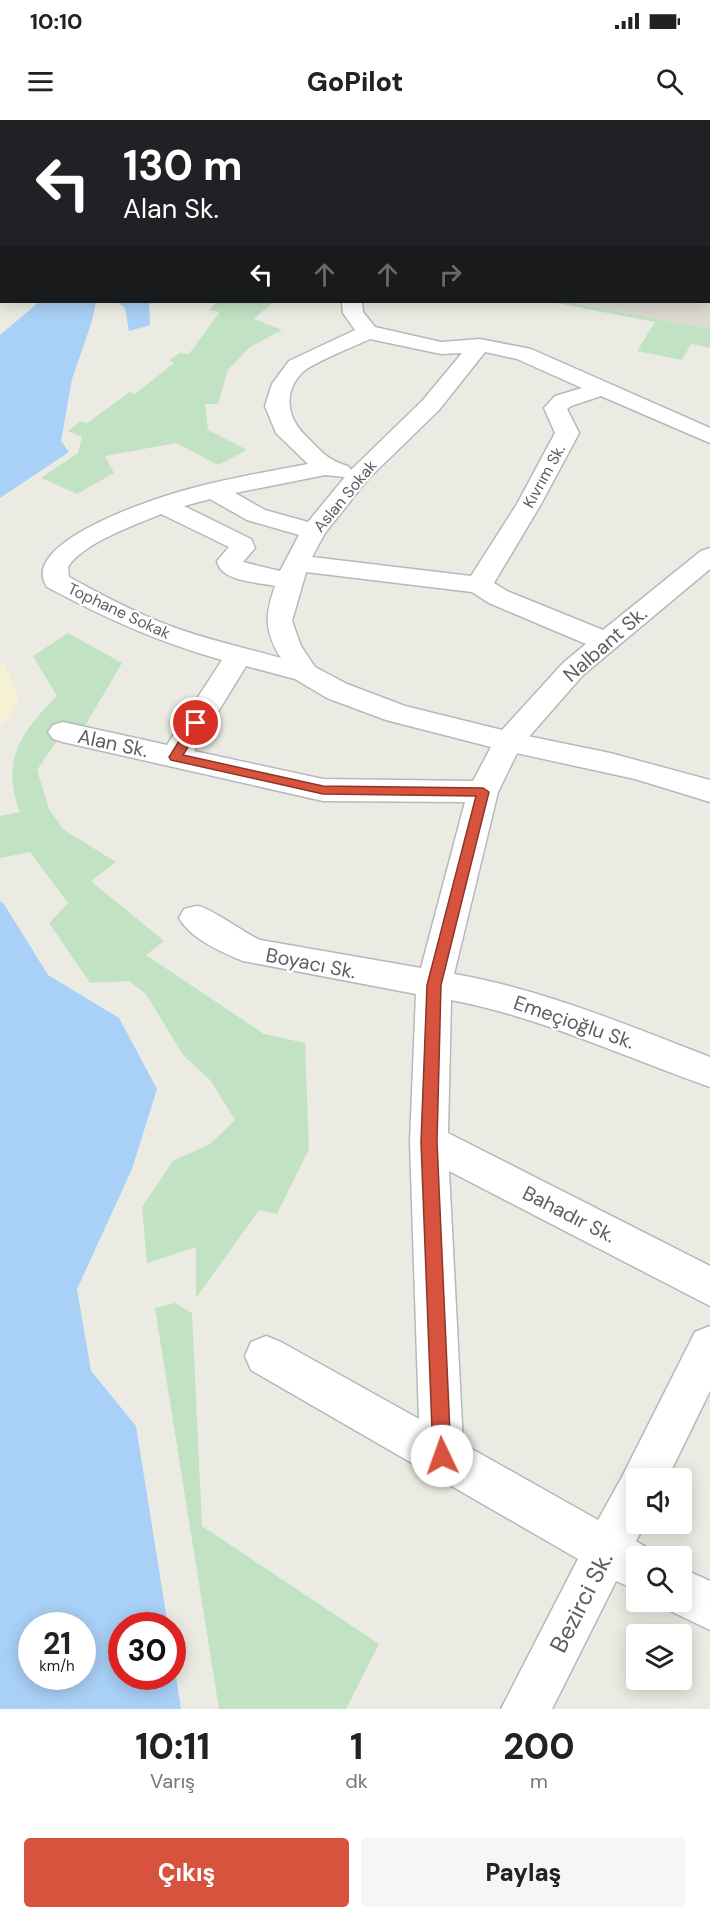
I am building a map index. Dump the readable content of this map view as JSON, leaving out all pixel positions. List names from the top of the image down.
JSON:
{
  "streets": {
    "street": [
      "Kıvrım Sk.",
      "Aslan Sokak",
      "Tophane Sokak",
      "Nalbant Sk.",
      "Alan Sk.",
      "Boyacı Sk.",
      "Emeçioğlu Sk.",
      "Bahadır Sk.",
      "Bezirci Sk."
    ]
  },
  "crossings": [
    ["Aslan Sokak", "Tophane Sokak"],
    ["Nalbant Sk.", "Alan Sk."],
    ["Nalbant Sk.", "Boyacı Sk."],
    ["Nalbant Sk.", "Emeçioğlu Sk."],
    ["Nalbant Sk.", "Bahadır Sk."],
    ["Boyacı Sk.", "Emeçioğlu Sk."]
  ],
  "page": {
    "status": "10:10",
    "header": "GoPilot",
    "turn": ["130 m", "Alan Sk."],
    "speed": "21 km/h",
    "limit": "30",
    "eta": [
      "10:11",
      "Varış",
      "1",
      "dk",
      "200",
      "m"
    ],
    "buttons": ["Çıkış", "Paylaş"]
  }
}
